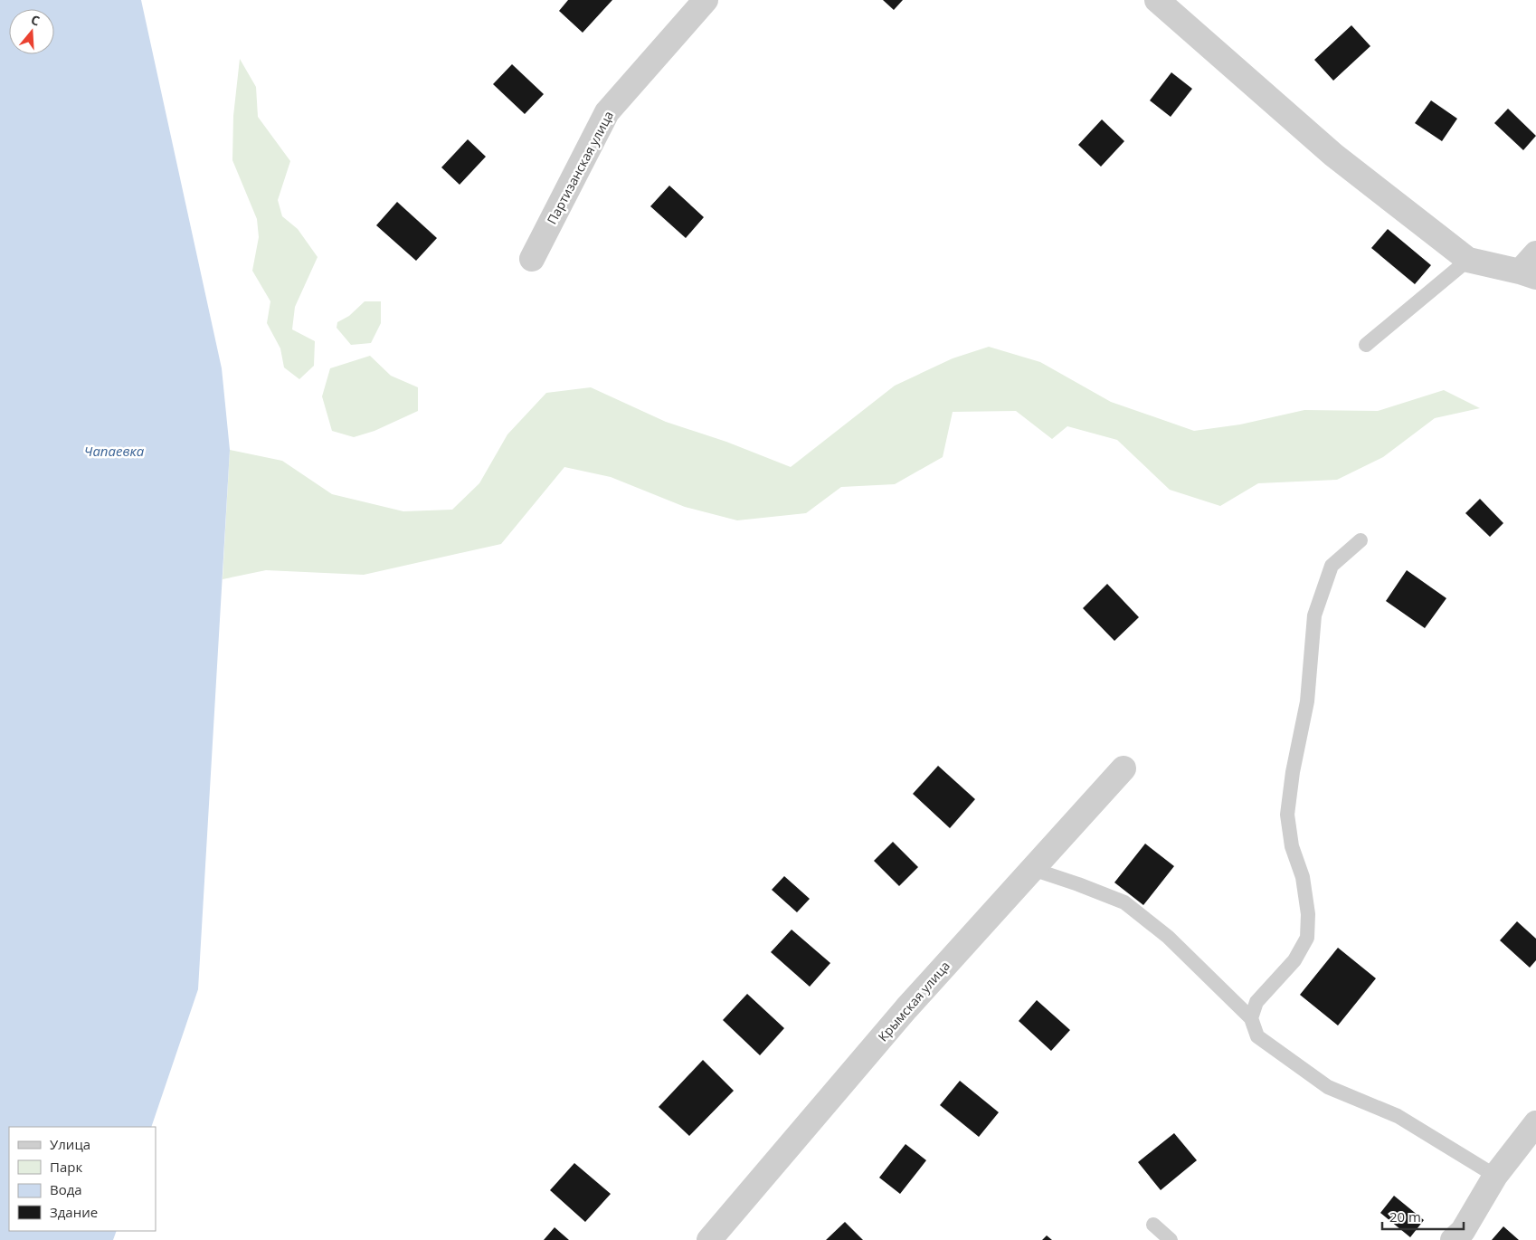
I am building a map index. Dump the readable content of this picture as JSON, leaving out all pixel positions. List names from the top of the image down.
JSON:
{
  "streets": {
    "street": ["Партизанская улица", "Крымская улица"]
  },
  "water": ["Чапаевка"],
  "legend": [
    "Улица",
    "Парк",
    "Вода",
    "Здание"
  ],
  "scale_bar": "20 m",
  "north": "top"
}
